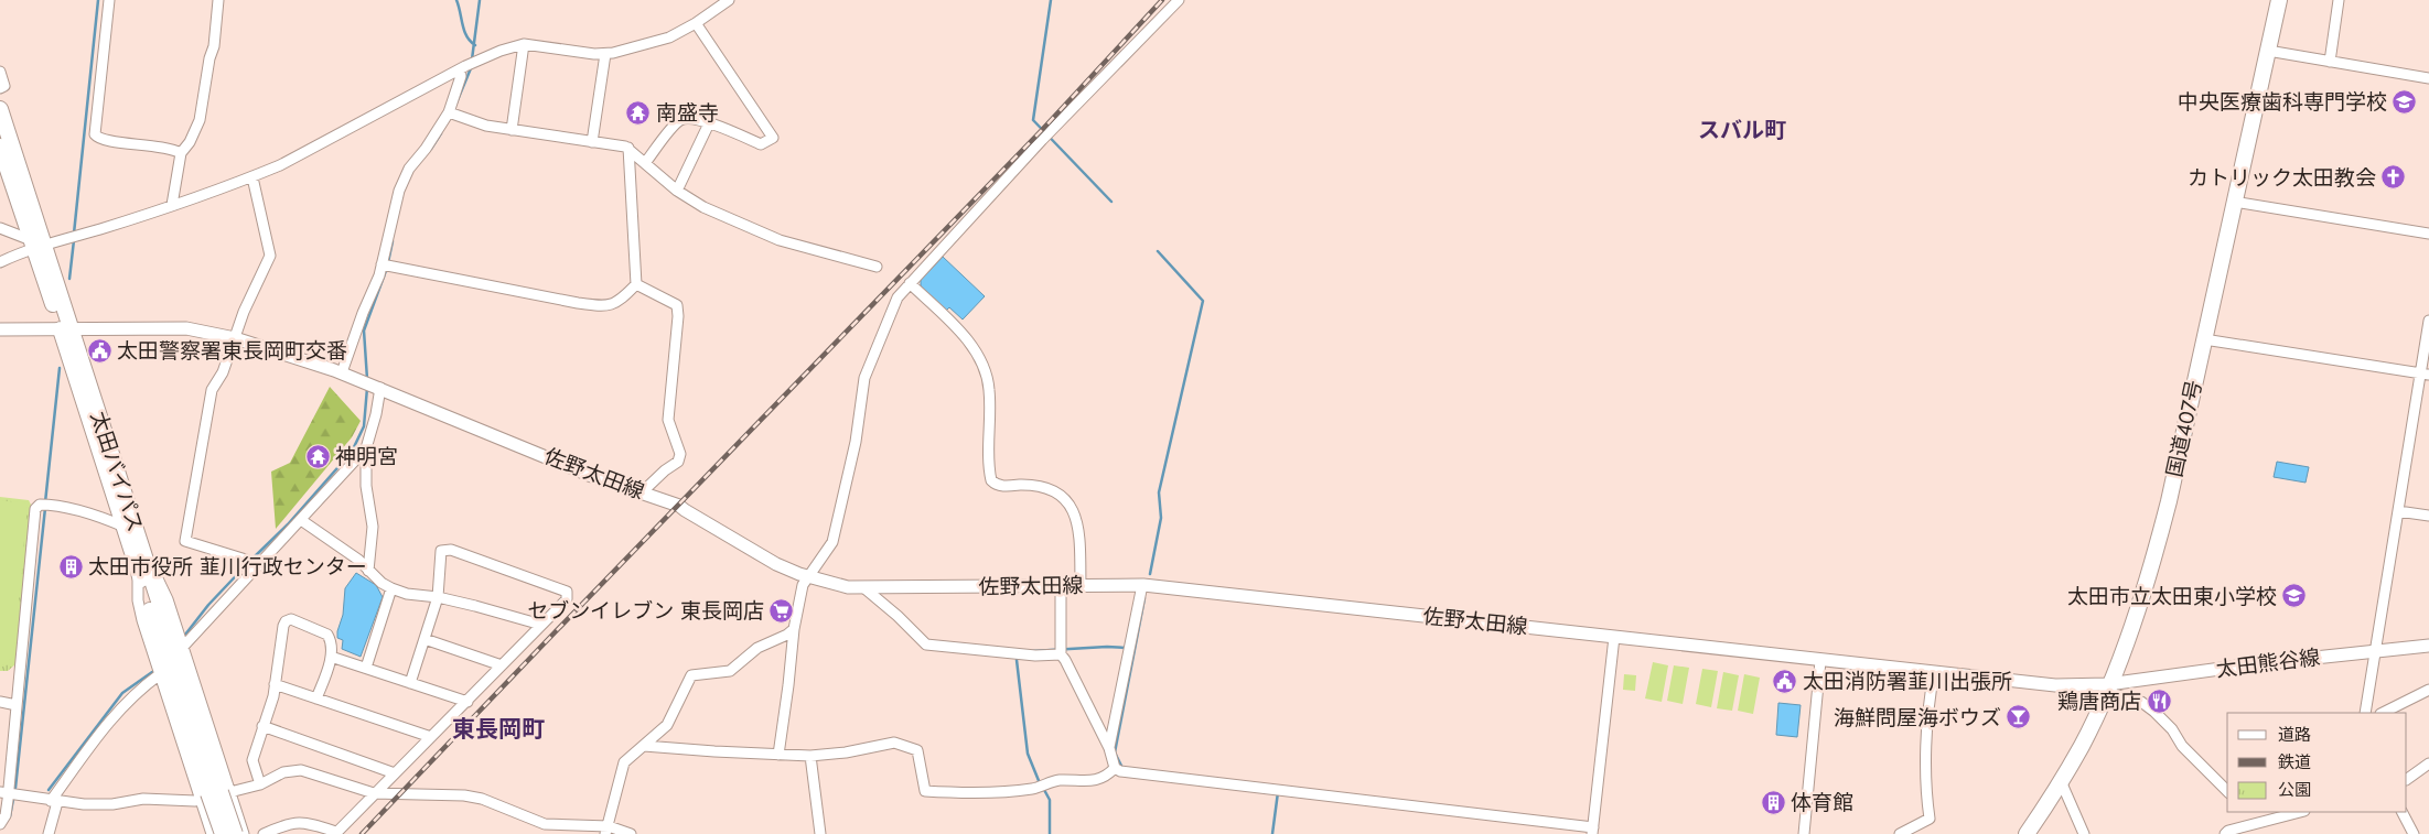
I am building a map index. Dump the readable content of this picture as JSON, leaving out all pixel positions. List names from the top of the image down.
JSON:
{
  "streets": {
    "highway": ["国道407号", "太田バイパス"],
    "main road": ["佐野太田線", "太田熊谷線"]
  },
  "crossings": [
    ["国道407号", "佐野太田線"],
    ["国道407号", "太田熊谷線"],
    ["太田バイパス", "佐野太田線"],
    ["佐野太田線", "太田熊谷線"]
  ],
  "districts": ["スバル町", "東長岡町"],
  "places": {
    "school or university": ["中央医療歯科専門学校", "太田市立太田東小学校"],
    "temple": ["南盛寺", "神明宮"],
    "church": ["カトリック太田教会"],
    "public building": ["太田警察署東長岡町交番", "太田消防署韮川出張所"],
    "building": ["太田市役所 韮川行政センター", "体育館"],
    "supermarket": ["セブンイレブン 東長岡店"],
    "restaurant": ["鶏唐商店"],
    "bar": ["海鮮問屋海ボウズ"]
  },
  "legend": ["道路", "鉄道", "公園"]
}
